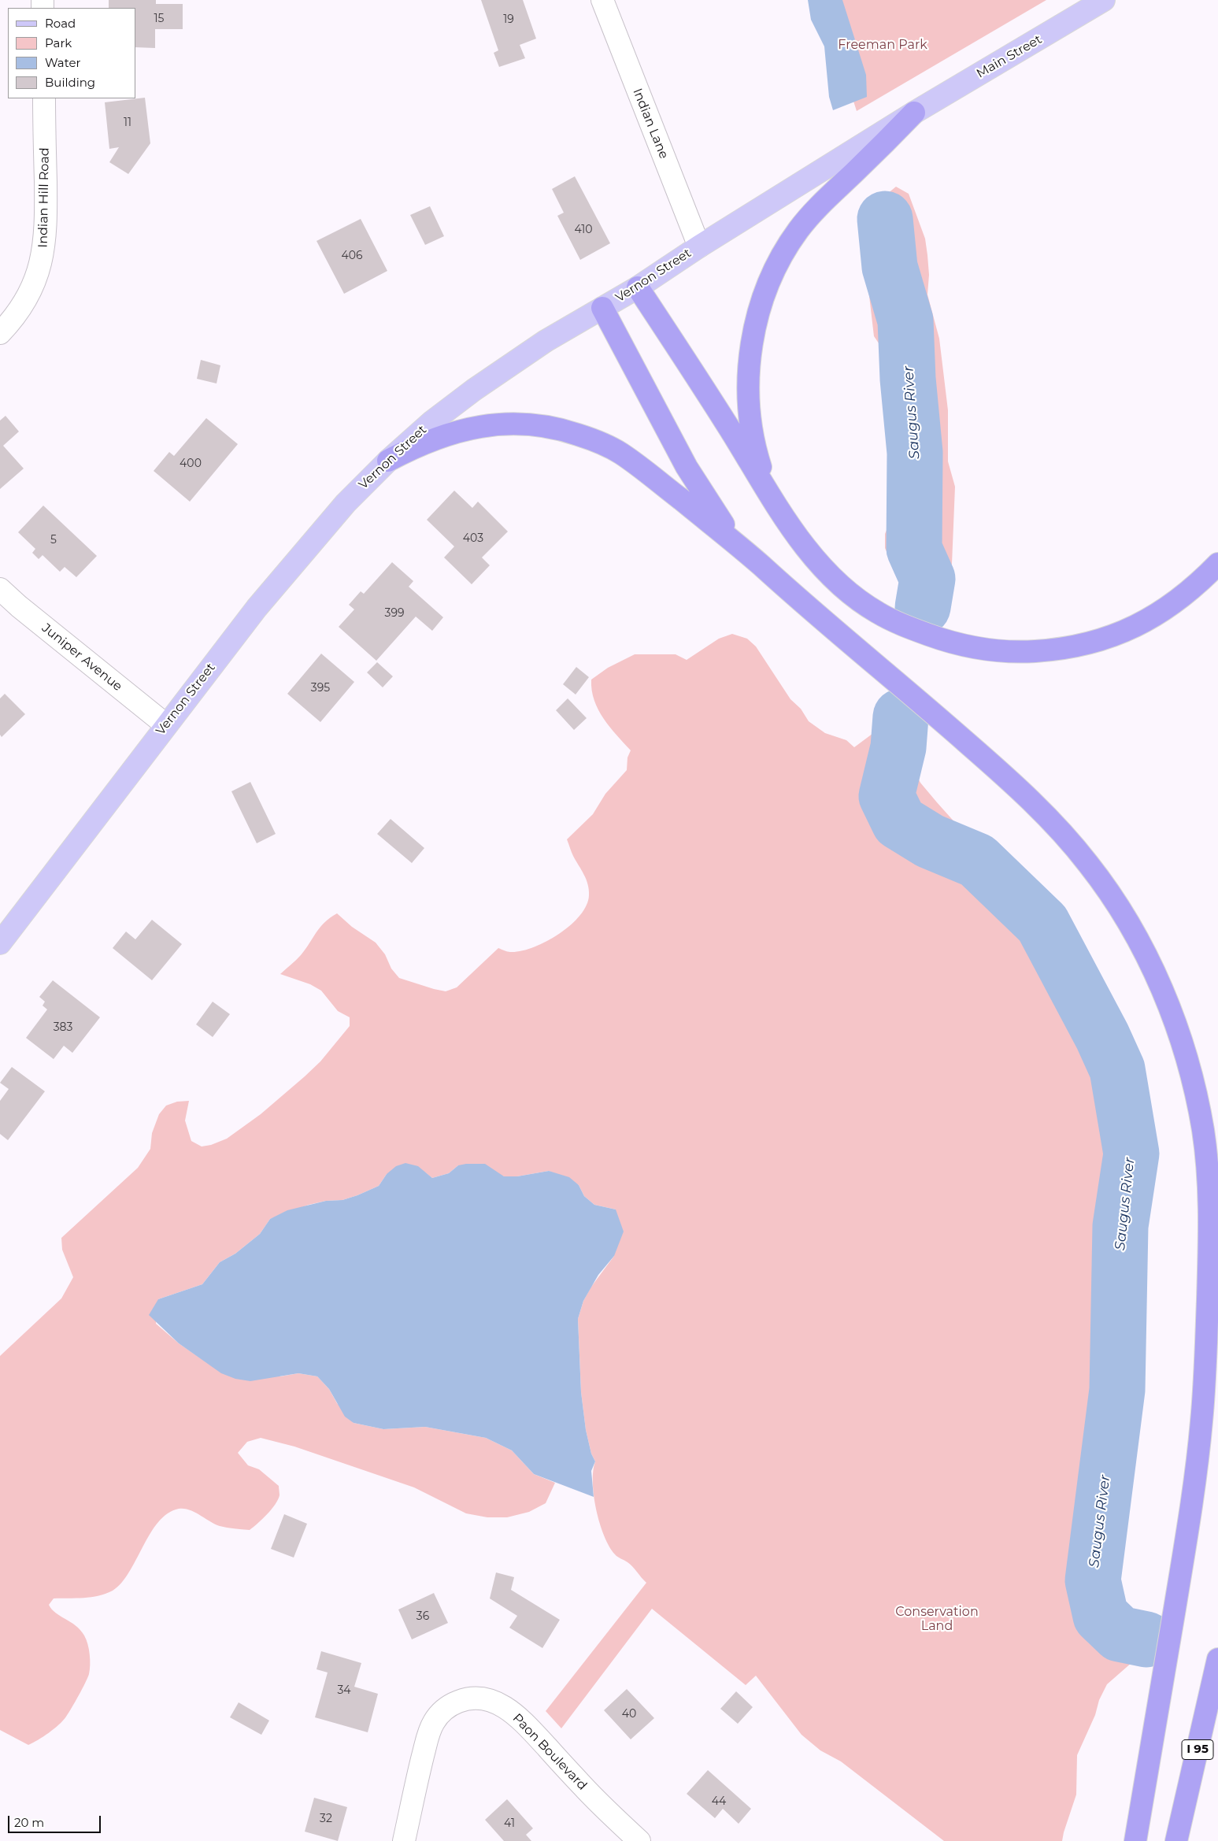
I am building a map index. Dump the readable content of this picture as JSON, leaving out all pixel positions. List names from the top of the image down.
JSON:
{
  "streets": {
    "highway": ["I 95"],
    "main road": ["Main Street", "Vernon Street"],
    "street": [
      "Indian Lane",
      "Indian Hill Road",
      "Juniper Avenue",
      "Paon Boulevard"
    ]
  },
  "crossings": [
    ["Main Street", "Vernon Street"],
    ["Indian Lane", "Vernon Street"],
    ["Vernon Street", "Juniper Avenue"]
  ],
  "water": ["Saugus River"],
  "parks": ["Freeman Park", "Conservation Land"],
  "house_numbers": [
    "15",
    "19",
    "11",
    "410",
    "406",
    "400",
    "403",
    "5",
    "399",
    "395",
    "383",
    "36",
    "34",
    "40",
    "44",
    "32",
    "41"
  ],
  "legend": [
    "Road",
    "Park",
    "Water",
    "Building"
  ],
  "scale_bar": "20 m"
}
